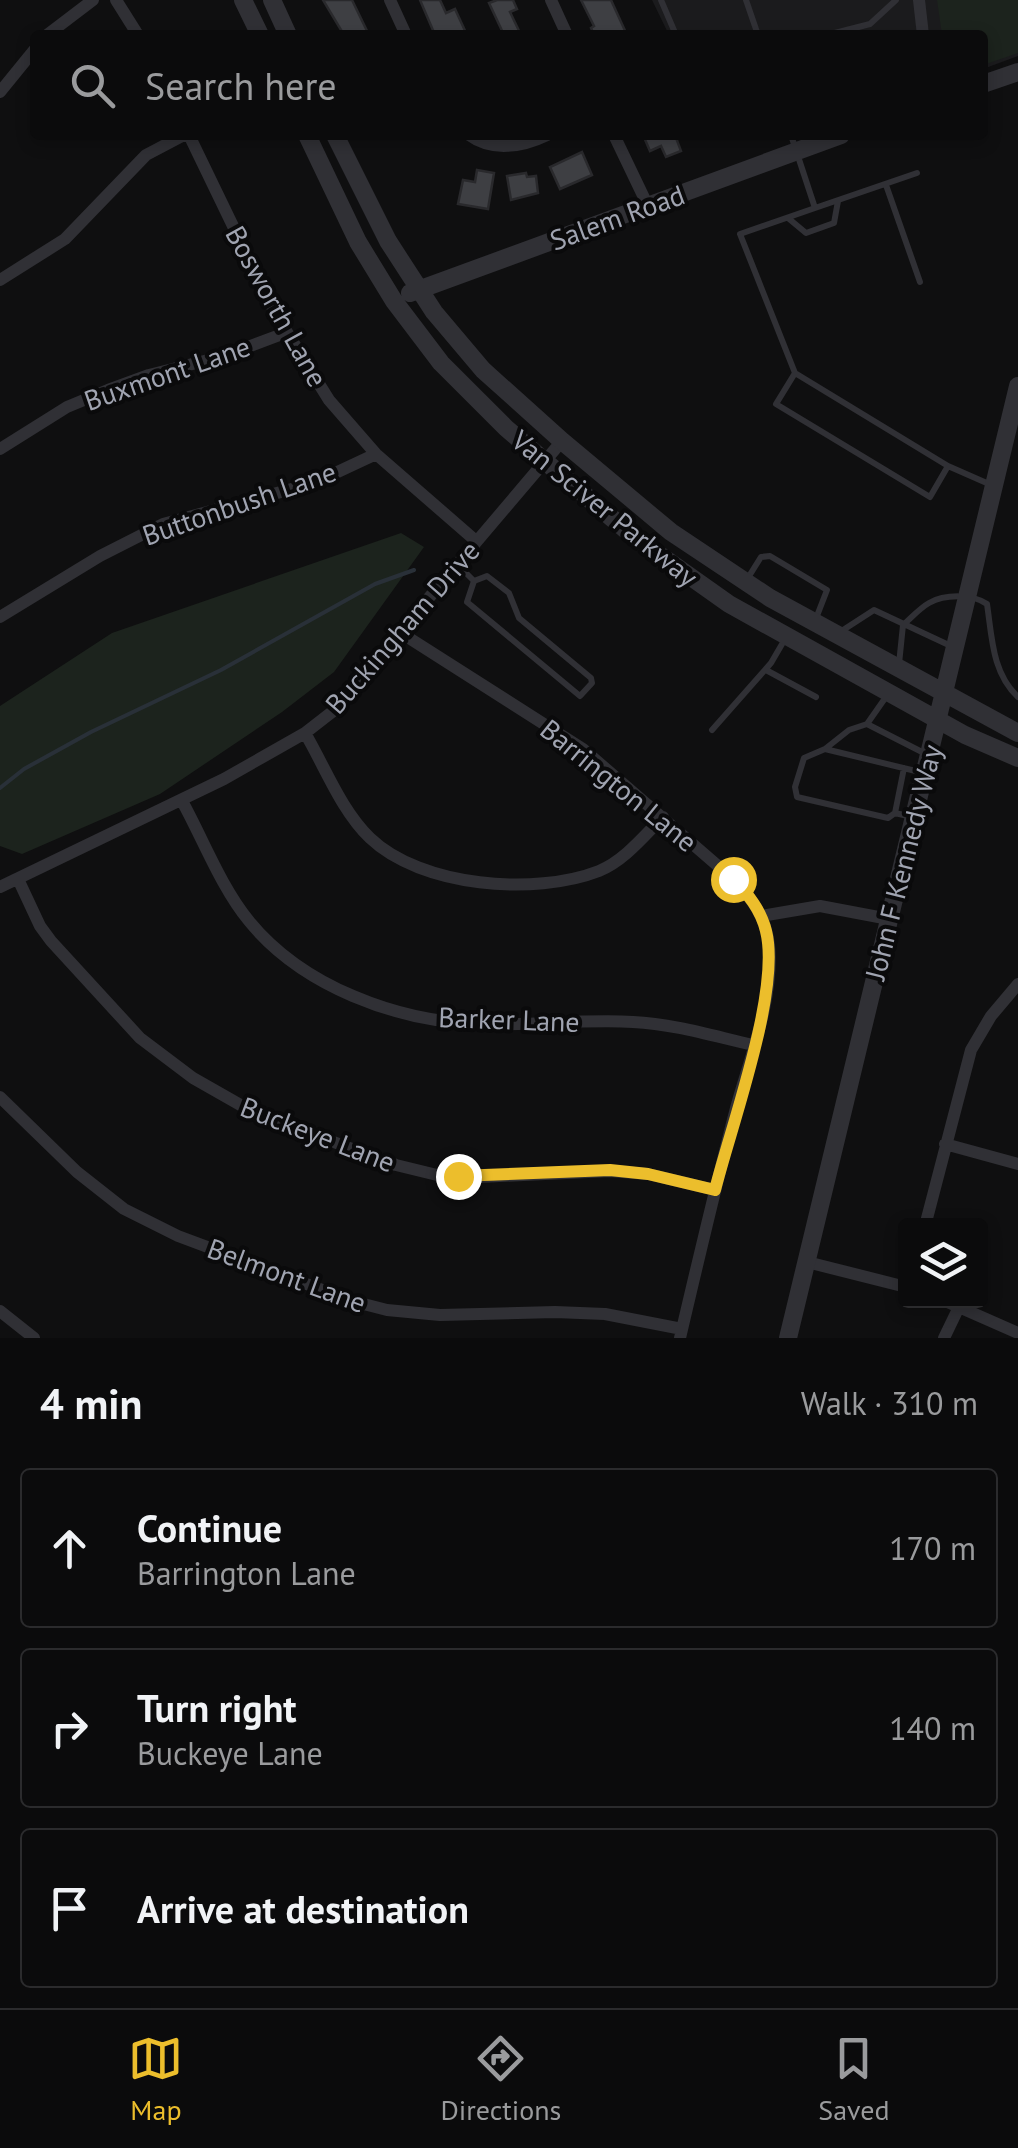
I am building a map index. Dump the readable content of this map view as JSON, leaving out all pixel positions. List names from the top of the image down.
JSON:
{
  "streets": {
    "street": [
      "Salem Road",
      "Bosworth Lane",
      "Buxmont Lane",
      "Buttonbush Lane",
      "Van Sciver Parkway",
      "Buckingham Drive",
      "Barrington Lane",
      "John F Kennedy Way",
      "Barker Lane",
      "Buckeye Lane",
      "Belmont Lane"
    ]
  },
  "crossings": [
    ["Salem Road", "Van Sciver Parkway"],
    ["Bosworth Lane", "Buxmont Lane"],
    ["Bosworth Lane", "Buttonbush Lane"],
    ["Bosworth Lane", "Buckingham Drive"],
    ["Van Sciver Parkway", "Buckingham Drive"],
    ["Van Sciver Parkway", "John F Kennedy Way"],
    ["Buckingham Drive", "Barrington Lane"],
    ["Buckingham Drive", "Barker Lane"],
    ["Buckingham Drive", "Buckeye Lane"]
  ],
  "page": {
    "search": "Search here",
    "heading": ["4 min", "Walk · 310 m"],
    "list": [
      ["Continue", "Barrington Lane", "170 m"],
      ["Turn right", "Buckeye Lane", "140 m"],
      "Arrive at destination"
    ],
    "nav": ["Map", "Directions", "Saved"]
  }
}
